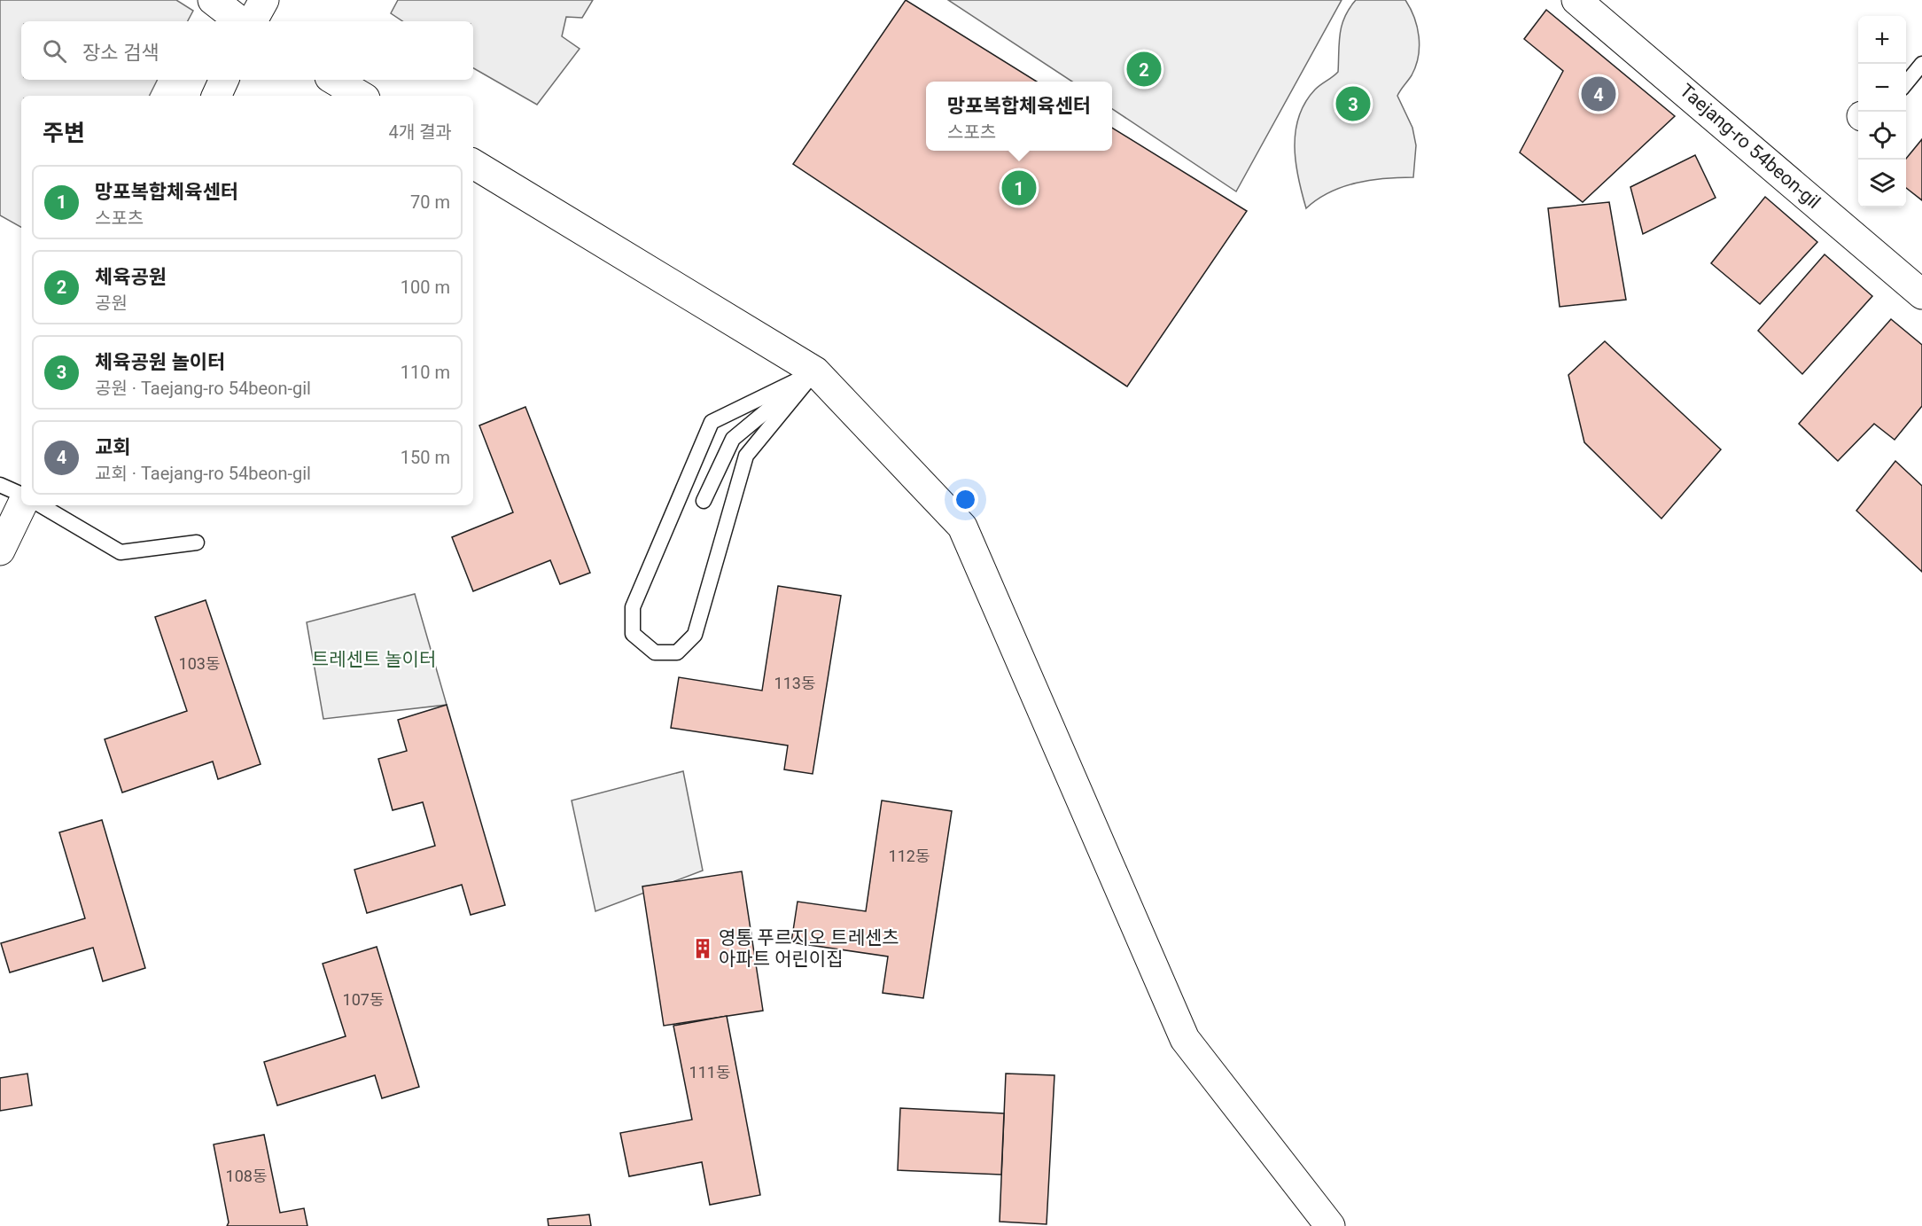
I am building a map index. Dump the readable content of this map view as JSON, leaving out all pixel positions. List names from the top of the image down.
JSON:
{
  "streets": {
    "street": ["Taejang-ro 54beon-gil"]
  },
  "parks": ["트레센트 놀이터"],
  "places": {
    "building": ["영통 푸르지오 트레센츠 아파트 어린이집"]
  },
  "house_numbers": [
    "103동",
    "113동",
    "112동",
    "107동",
    "111동",
    "108동"
  ],
  "page": {
    "map_buttons": ["+", "−"],
    "search": "장소 검색",
    "pins": [
      "2",
      "4",
      "3",
      "1"
    ],
    "popup": ["망포복합체육센터", "스포츠"],
    "heading": ["주변", "4개 결과"],
    "list": [
      {
        "mark": "1",
        "name": "망포복합체육센터",
        "note": "스포츠",
        "value": "70 m"
      },
      {
        "mark": "2",
        "name": "체육공원",
        "note": "공원",
        "value": "100 m"
      },
      {
        "mark": "3",
        "name": "체육공원 놀이터",
        "note": "공원 · Taejang-ro 54beon-gil",
        "value": "110 m"
      },
      {
        "mark": "4",
        "name": "교회",
        "note": "교회 · Taejang-ro 54beon-gil",
        "value": "150 m"
      }
    ]
  }
}
